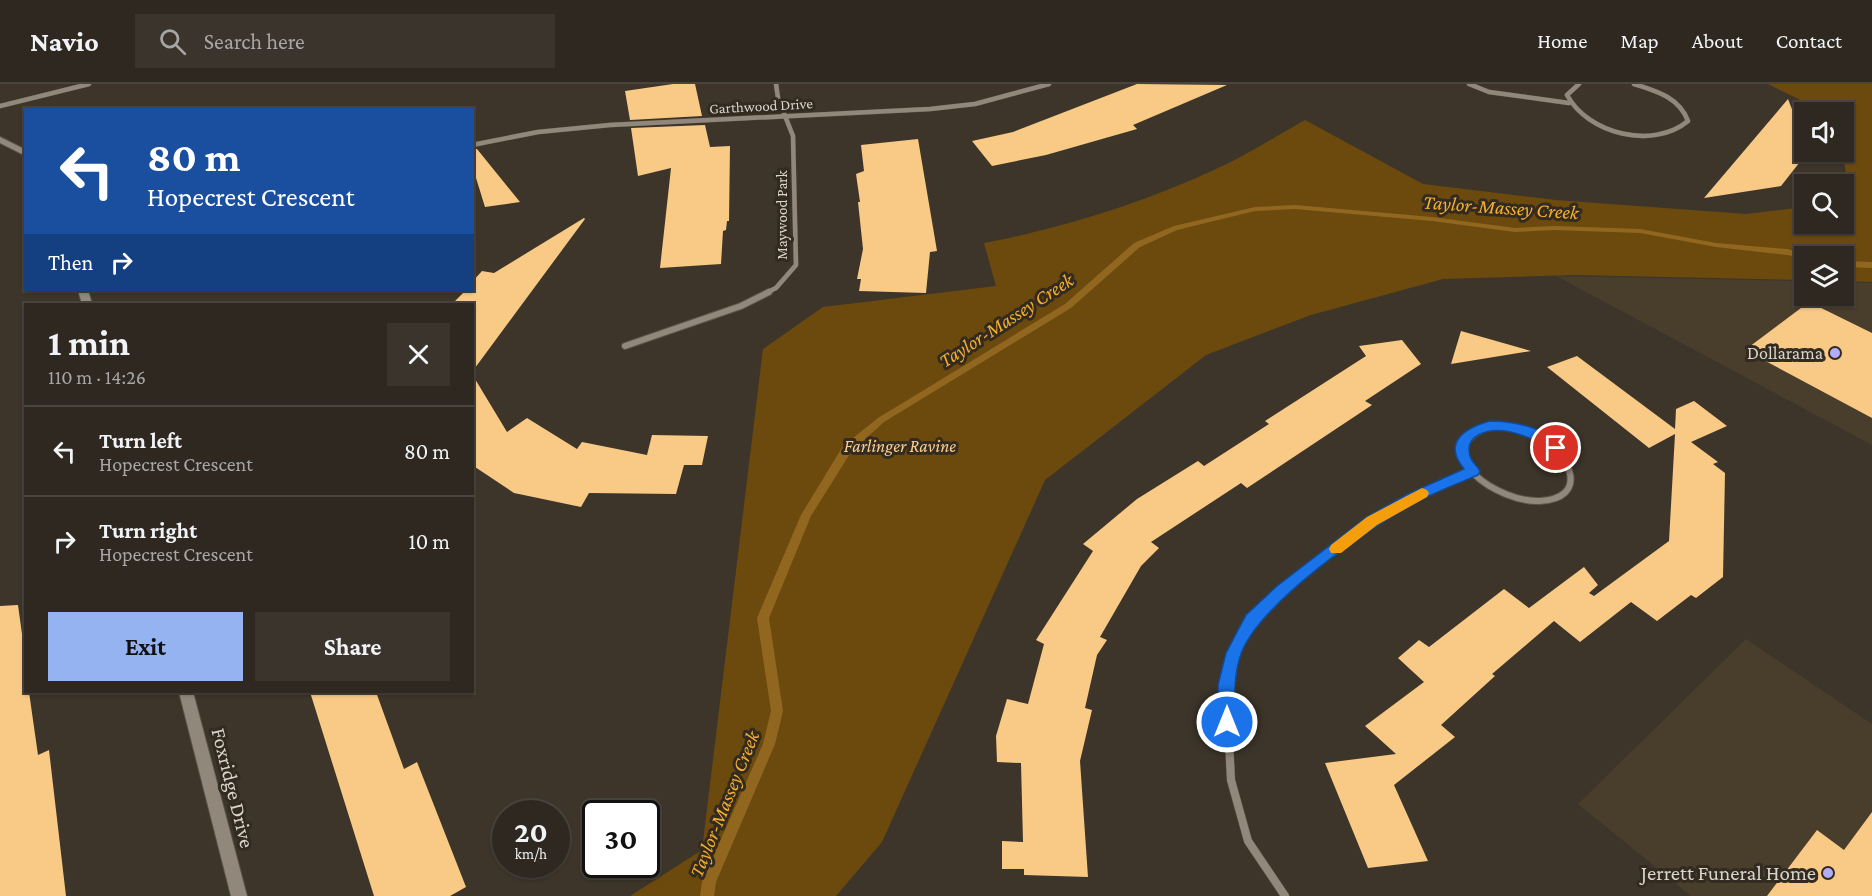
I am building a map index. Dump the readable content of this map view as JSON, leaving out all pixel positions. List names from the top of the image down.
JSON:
{
  "streets": {
    "street": ["Garthwood Drive", "Maywood Park", "Foxridge Drive"]
  },
  "crossings": [
    ["Garthwood Drive", "Maywood Park"]
  ],
  "water": ["Taylor-Massey Creek"],
  "parks": ["Farlinger Ravine"],
  "places": ["Dollarama", "Jerrett Funeral Home"],
  "page": {
    "header": "Navio",
    "search": "Search here",
    "nav": [
      "Home",
      "Map",
      "About",
      "Contact"
    ],
    "turn": ["80 m", "Hopecrest Crescent"],
    "then": "Then",
    "heading": ["1 min", "110 m · 14:26"],
    "list": [
      {
        "name": "Turn left",
        "note": "Hopecrest Crescent",
        "value": "80 m"
      },
      {
        "name": "Turn right",
        "note": "Hopecrest Crescent",
        "value": "10 m"
      }
    ],
    "buttons": ["Exit", "Share"],
    "speed": "20 km/h",
    "limit": "30"
  }
}
